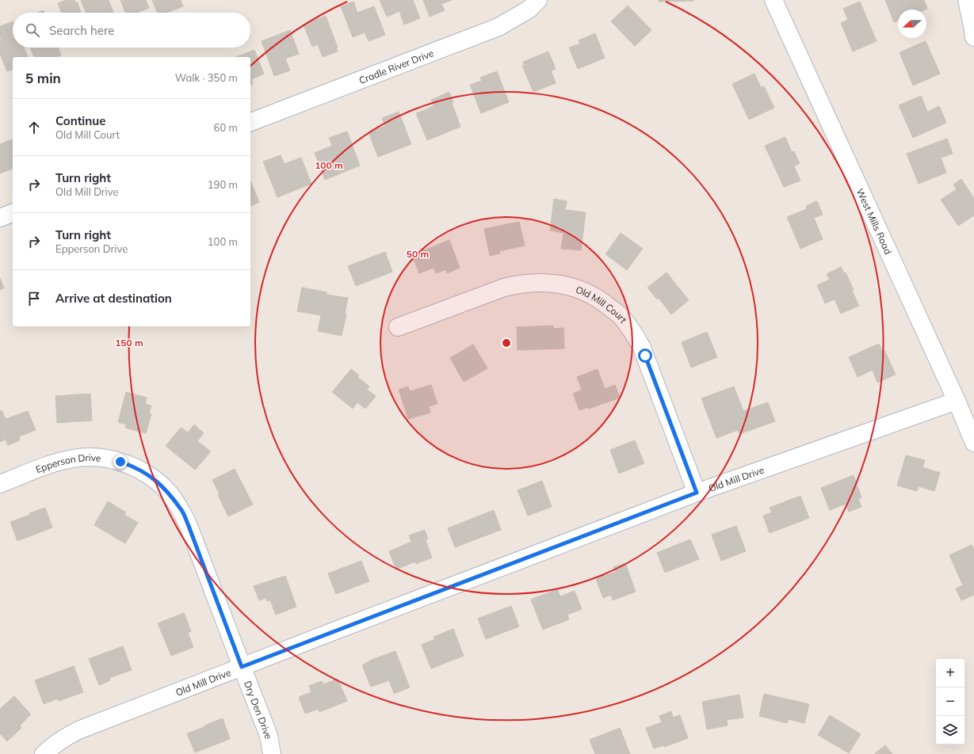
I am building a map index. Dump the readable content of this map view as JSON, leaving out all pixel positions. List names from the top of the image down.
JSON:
{
  "streets": {
    "street": [
      "Cradle River Drive",
      "West Mills Road",
      "Old Mill Court",
      "Epperson Drive",
      "Old Mill Drive",
      "Dry Den Drive"
    ]
  },
  "crossings": [
    ["West Mills Road", "Old Mill Drive"],
    ["Old Mill Court", "Old Mill Drive"],
    ["Epperson Drive", "Old Mill Drive"],
    ["Epperson Drive", "Dry Den Drive"],
    ["Old Mill Drive", "Dry Den Drive"]
  ],
  "north": "left",
  "page": {
    "search": "Search here",
    "heading": ["5 min", "Walk · 350 m"],
    "list": [
      ["Continue", "Old Mill Court", "60 m"],
      ["Turn right", "Old Mill Drive", "190 m"],
      ["Turn right", "Epperson Drive", "100 m"],
      "Arrive at destination"
    ],
    "map_buttons": ["+", "−"]
  },
  "rings": ["100 m", "50 m", "150 m"]
}
